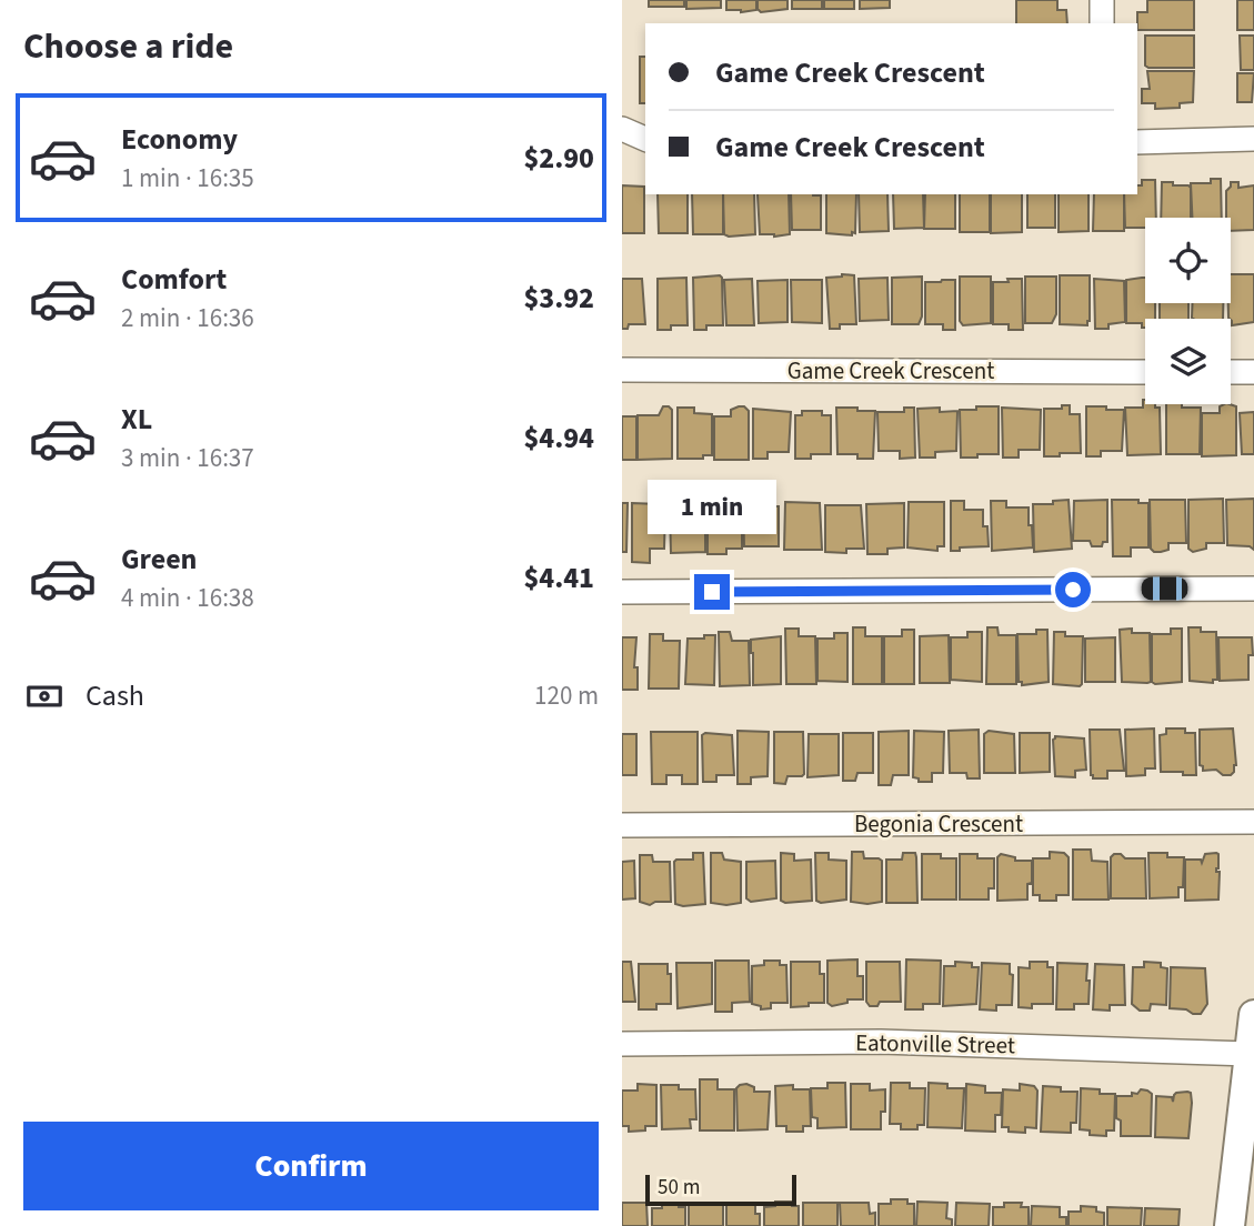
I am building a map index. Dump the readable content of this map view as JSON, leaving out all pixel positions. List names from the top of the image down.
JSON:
{
  "streets": {
    "street": ["Game Creek Crescent", "Begonia Crescent", "Eatonville Street"]
  },
  "scale_bar": "50 m",
  "page": {
    "heading": "Choose a ride",
    "banner": ["Game Creek Crescent", "Game Creek Crescent"],
    "list": [
      {
        "name": "Economy",
        "note": "1 min · 16:35",
        "value": "$2.90"
      },
      {
        "name": "Comfort",
        "note": "2 min · 16:36",
        "value": "$3.92"
      },
      {
        "name": "XL",
        "note": "3 min · 16:37",
        "value": "$4.94"
      },
      {
        "name": "Green",
        "note": "4 min · 16:38",
        "value": "$4.41"
      }
    ],
    "bubble": "1 min",
    "pay": ["Cash", "120 m"],
    "buttons": "Confirm",
    "scale": "50 m"
  }
}
